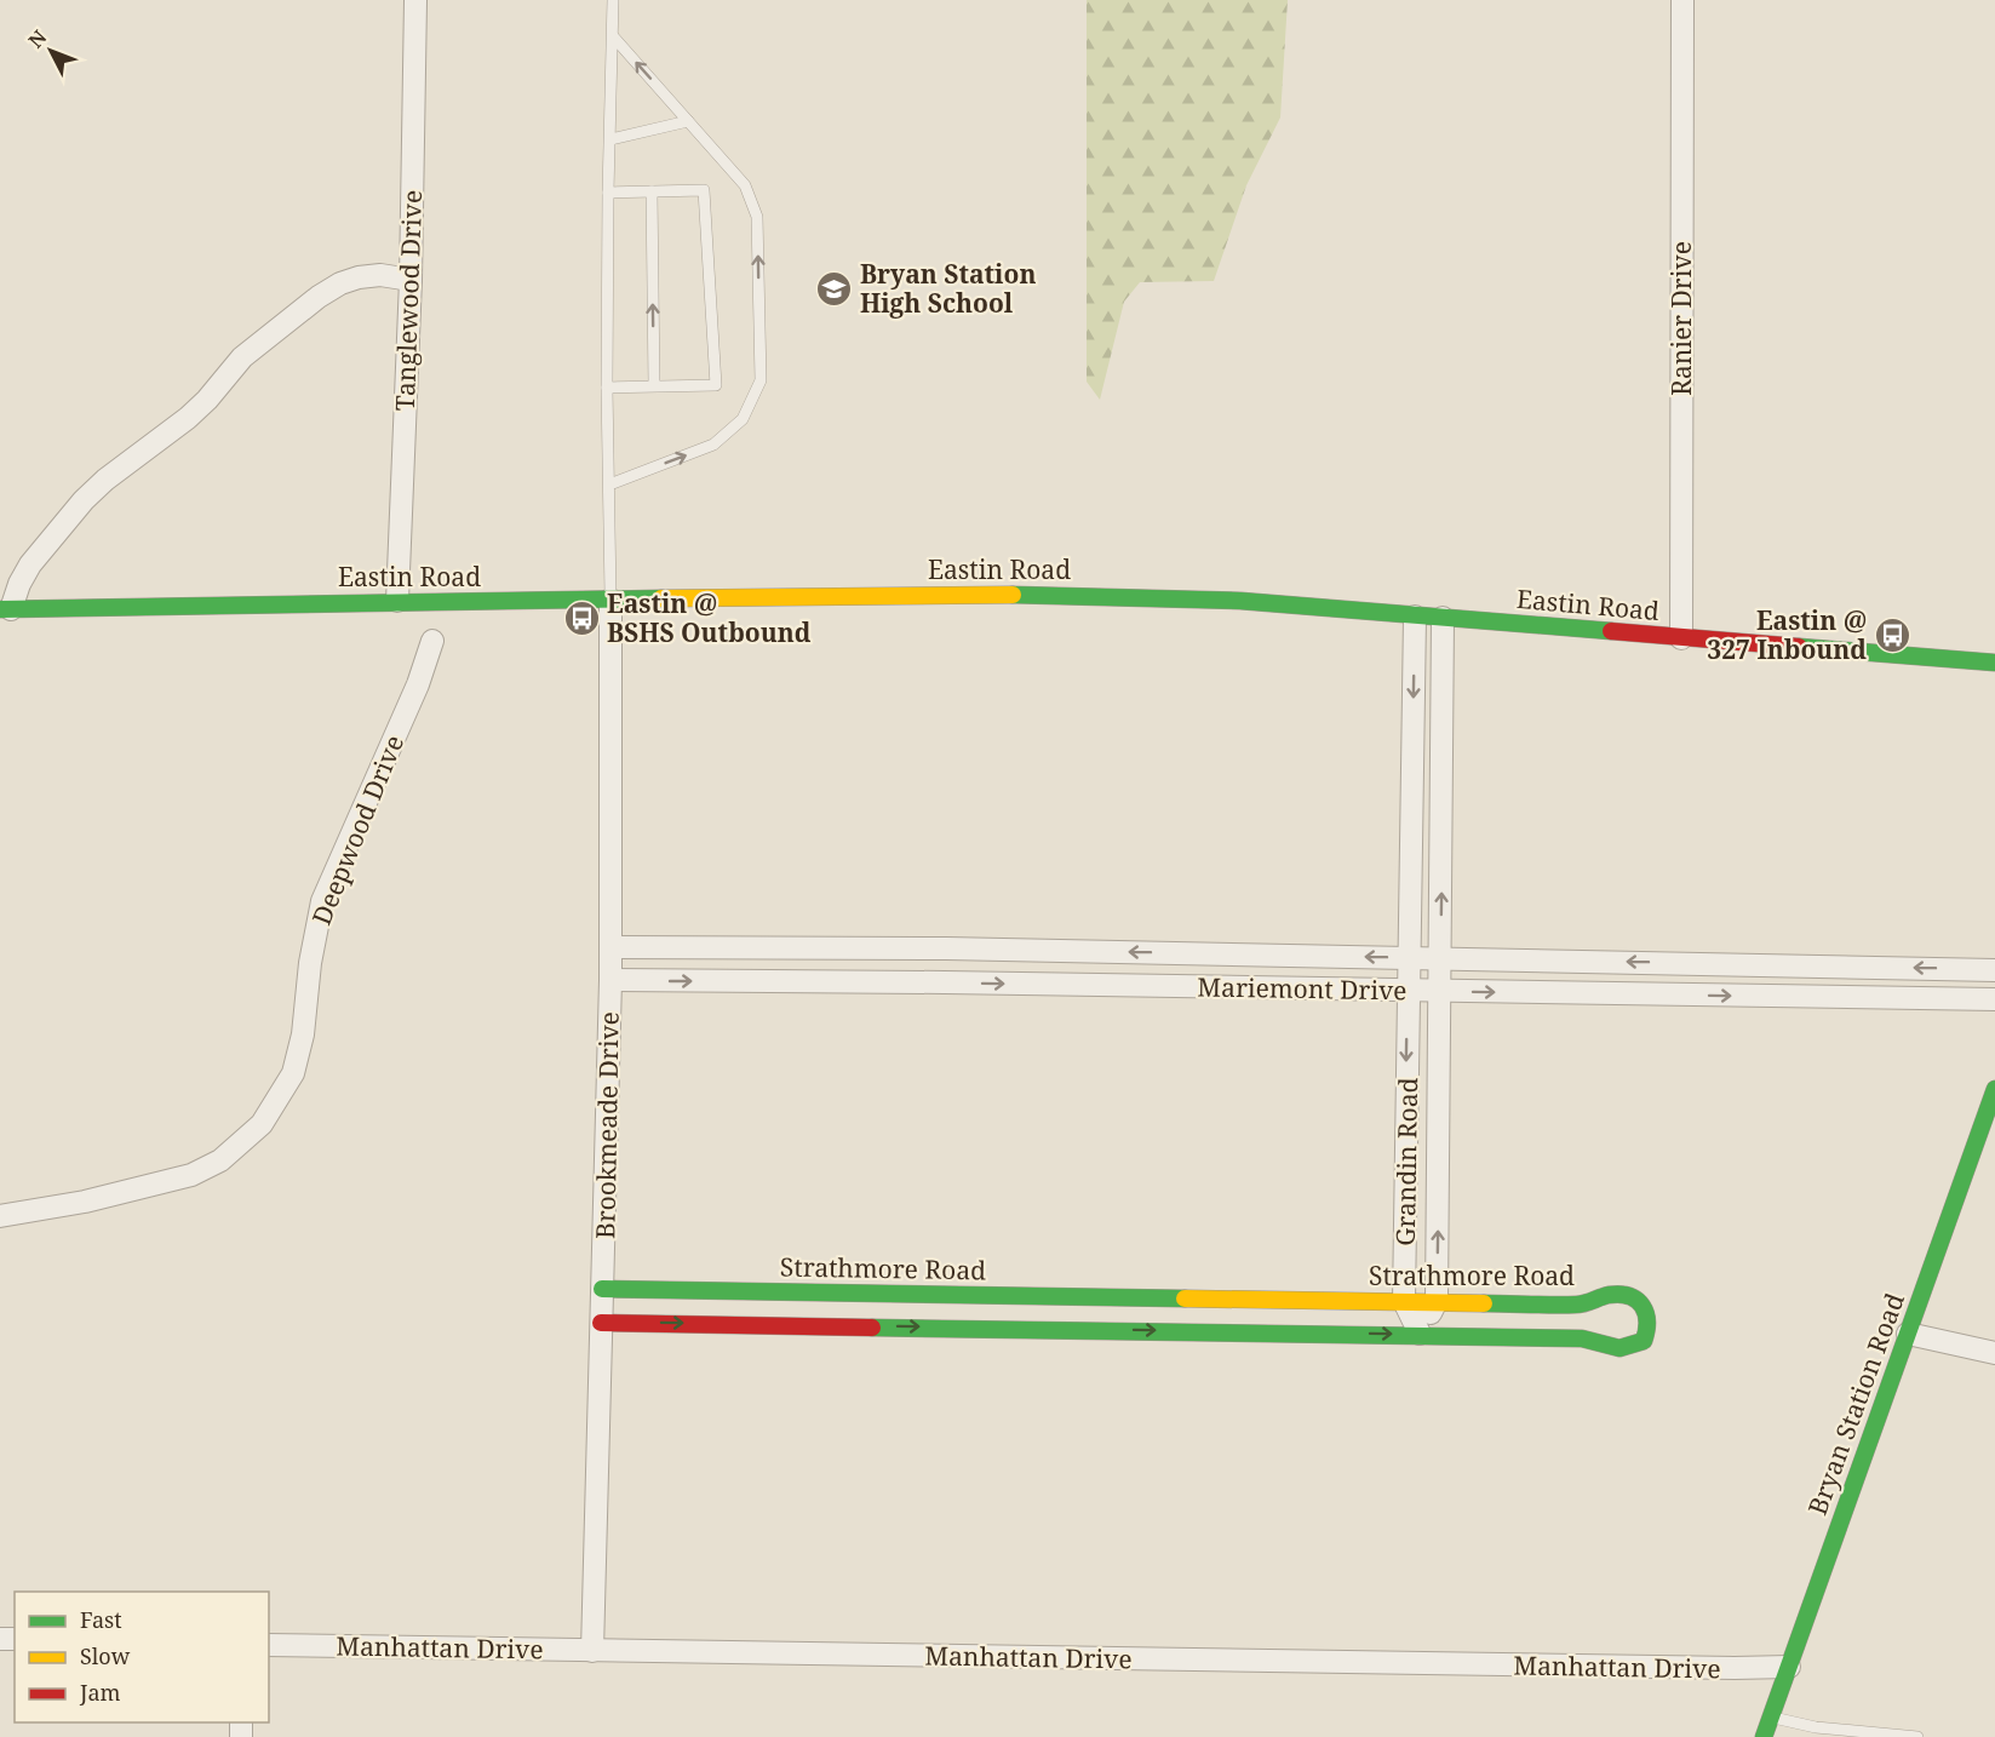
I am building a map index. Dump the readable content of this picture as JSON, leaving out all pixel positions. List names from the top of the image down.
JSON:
{
  "streets": {
    "street": [
      "Tanglewood Drive",
      "Ranier Drive",
      "Eastin Road",
      "Deepwood Drive",
      "Mariemont Drive",
      "Brookmeade Drive",
      "Grandin Road",
      "Strathmore Road",
      "Bryan Station Road",
      "Manhattan Drive"
    ]
  },
  "crossings": [
    ["Tanglewood Drive", "Eastin Road"],
    ["Ranier Drive", "Eastin Road"],
    ["Eastin Road", "Brookmeade Drive"],
    ["Eastin Road", "Grandin Road"],
    ["Mariemont Drive", "Brookmeade Drive"],
    ["Mariemont Drive", "Grandin Road"],
    ["Brookmeade Drive", "Strathmore Road"],
    ["Brookmeade Drive", "Manhattan Drive"],
    ["Grandin Road", "Strathmore Road"],
    ["Bryan Station Road", "Manhattan Drive"]
  ],
  "places": {
    "school or university": ["Bryan Station High School"],
    "bus stop": ["Eastin @ BSHS Outbound", "Eastin @ 327 Inbound"]
  },
  "legend": ["Fast", "Slow", "Jam"],
  "north": "top left"
}
